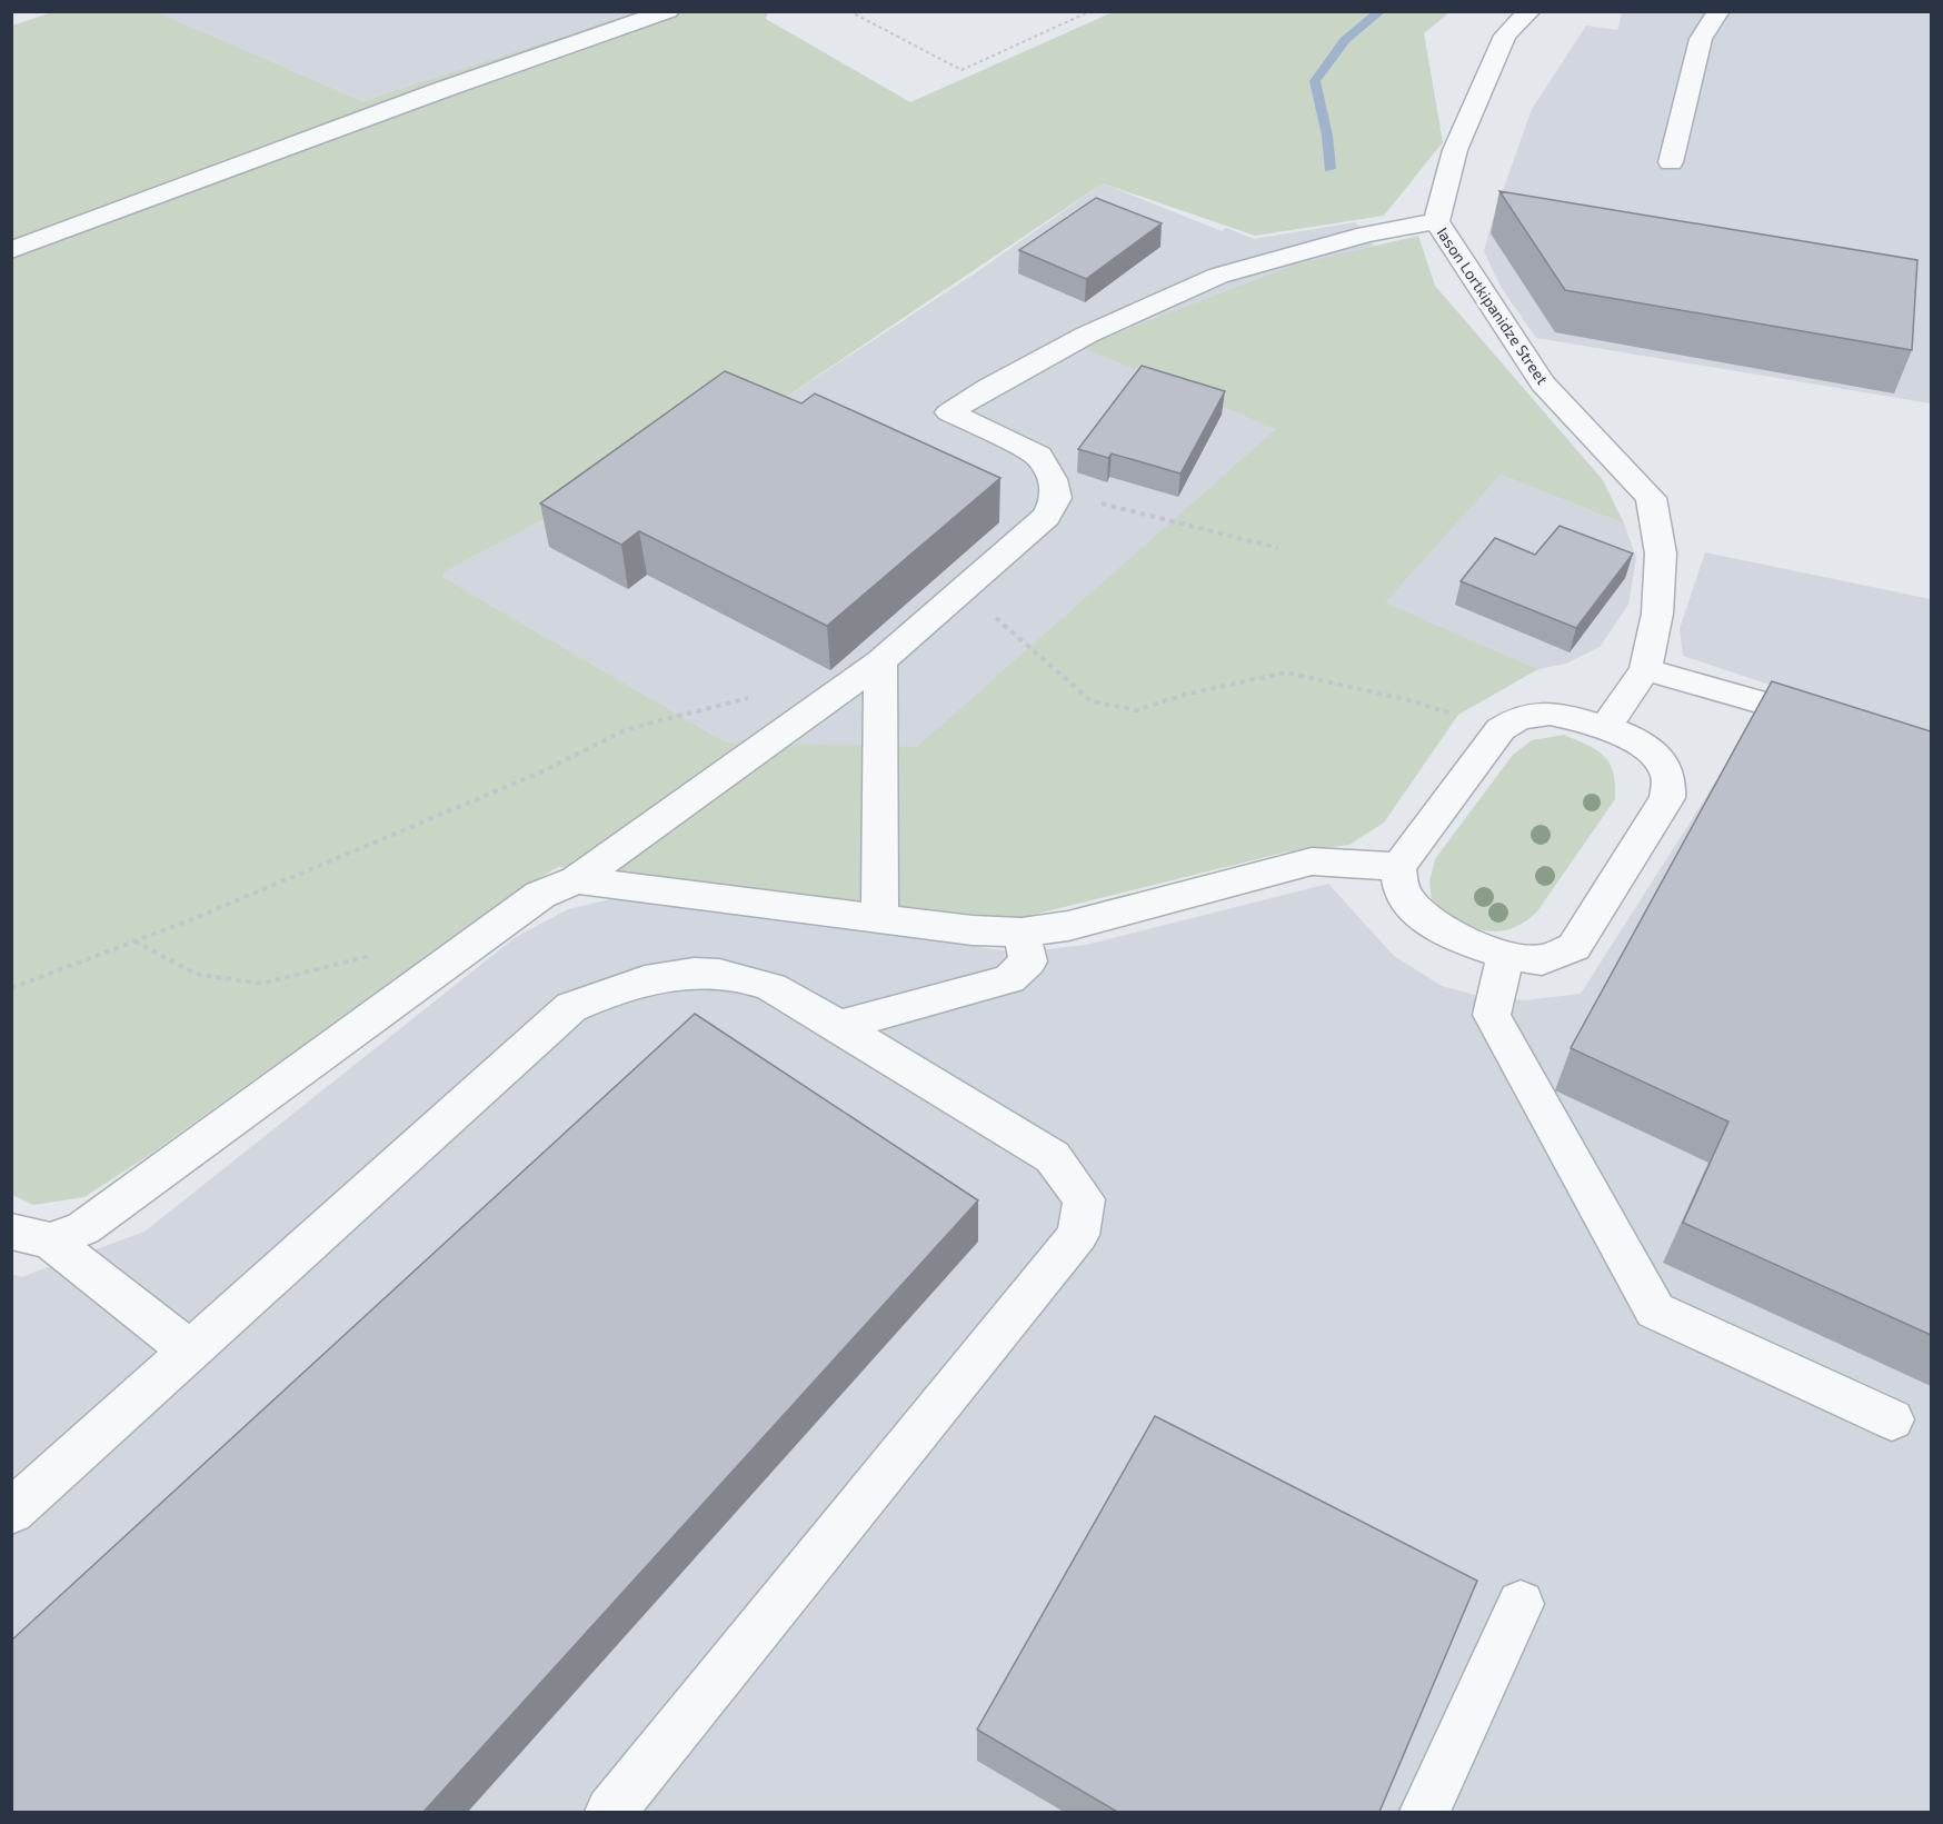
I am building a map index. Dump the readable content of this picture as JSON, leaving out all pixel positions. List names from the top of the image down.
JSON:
{
  "streets": {
    "street": ["Iason Lortkipanidze Street"]
  }
}
